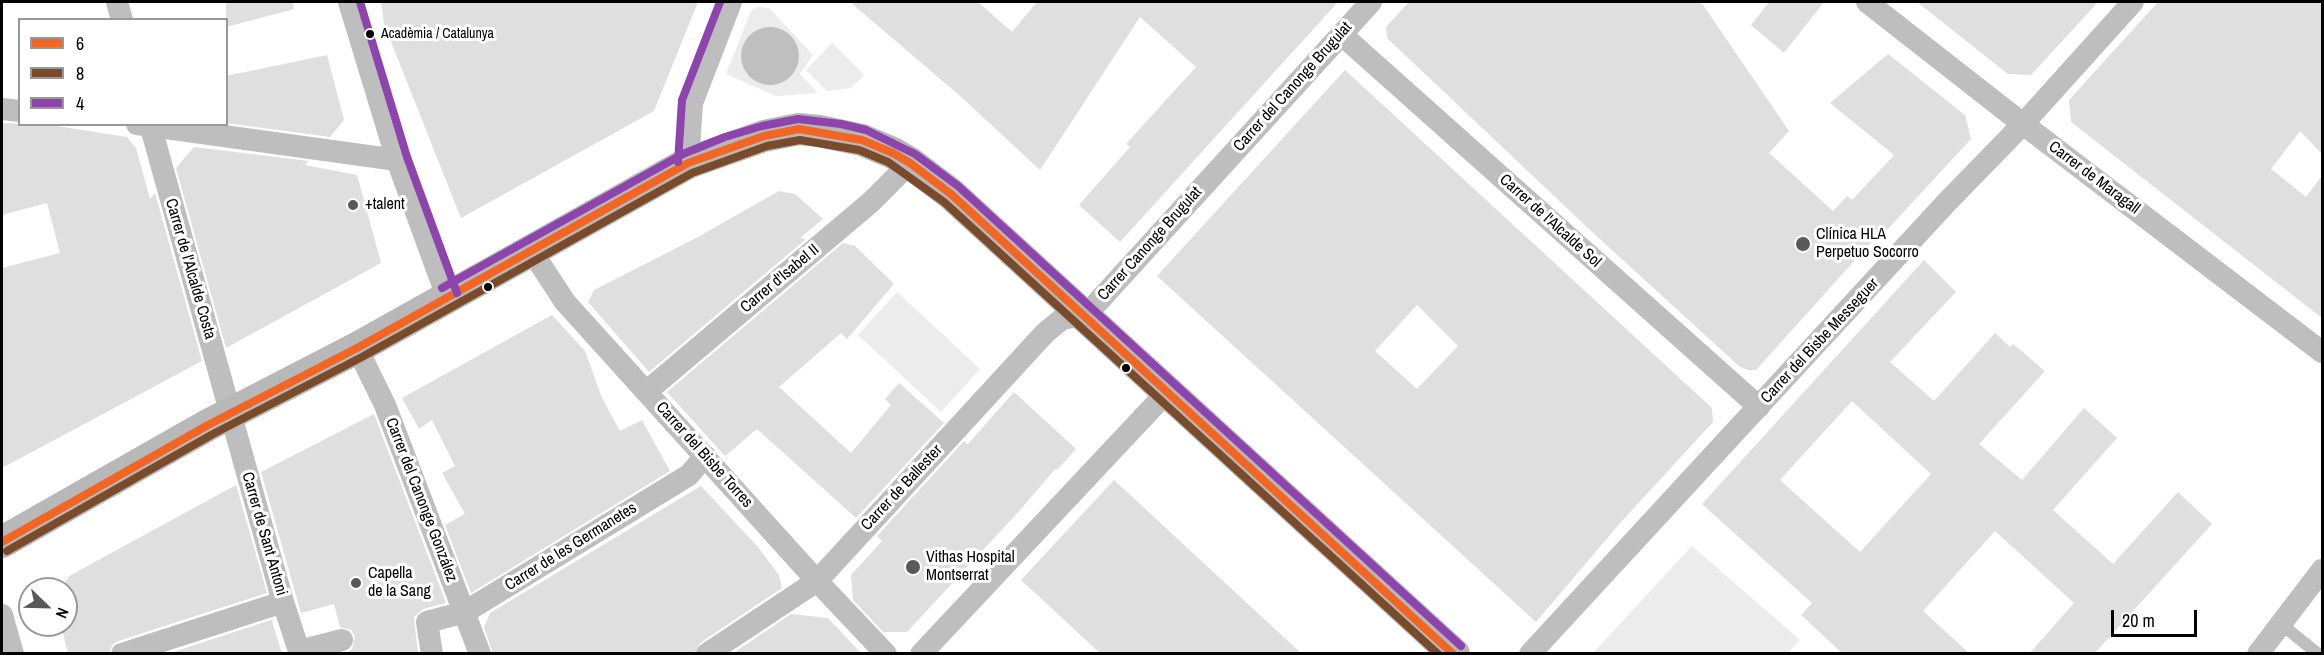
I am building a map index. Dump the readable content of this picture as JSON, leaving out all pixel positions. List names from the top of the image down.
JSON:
{
  "streets": {
    "street": [
      "Carrer del Canonge Brugulat",
      "Carrer de Maragall",
      "Carrer de l'Alcalde Sol",
      "Carrer Canonge Brugulat",
      "Carrer de l'Alcalde Costa",
      "Carrer d'Isabel II",
      "Carrer del Bisbe Messeguer",
      "Carrer del Bisbe Torres",
      "Carrer de Ballester",
      "Carrer del Canonge González",
      "Carrer de Sant Antoni",
      "Carrer de les Germanetes"
    ]
  },
  "crossings": [
    ["Carrer del Canonge Brugulat", "Carrer de l'Alcalde Sol"],
    ["Carrer del Canonge Brugulat", "Carrer Canonge Brugulat"],
    ["Carrer de Maragall", "Carrer del Bisbe Messeguer"],
    ["Carrer de l'Alcalde Sol", "Carrer del Bisbe Messeguer"],
    ["Carrer Canonge Brugulat", "Carrer de Ballester"],
    ["Carrer de l'Alcalde Costa", "Carrer de Sant Antoni"],
    ["Carrer d'Isabel II", "Carrer del Bisbe Torres"],
    ["Carrer del Bisbe Torres", "Carrer de Ballester"],
    ["Carrer del Bisbe Torres", "Carrer de les Germanetes"],
    ["Carrer del Canonge González", "Carrer de les Germanetes"]
  ],
  "places": [
    "Acadèmia / Catalunya",
    "+talent",
    "Clínica HLA Perpetuo Socorro",
    "Vithas Hospital Montserrat",
    "Capella de la Sang"
  ],
  "lines": ["transit line 4", "transit line 6", "transit line 8"],
  "legend": ["6", "8", "4"],
  "scale_bar": "20 m",
  "north": "bottom right"
}
